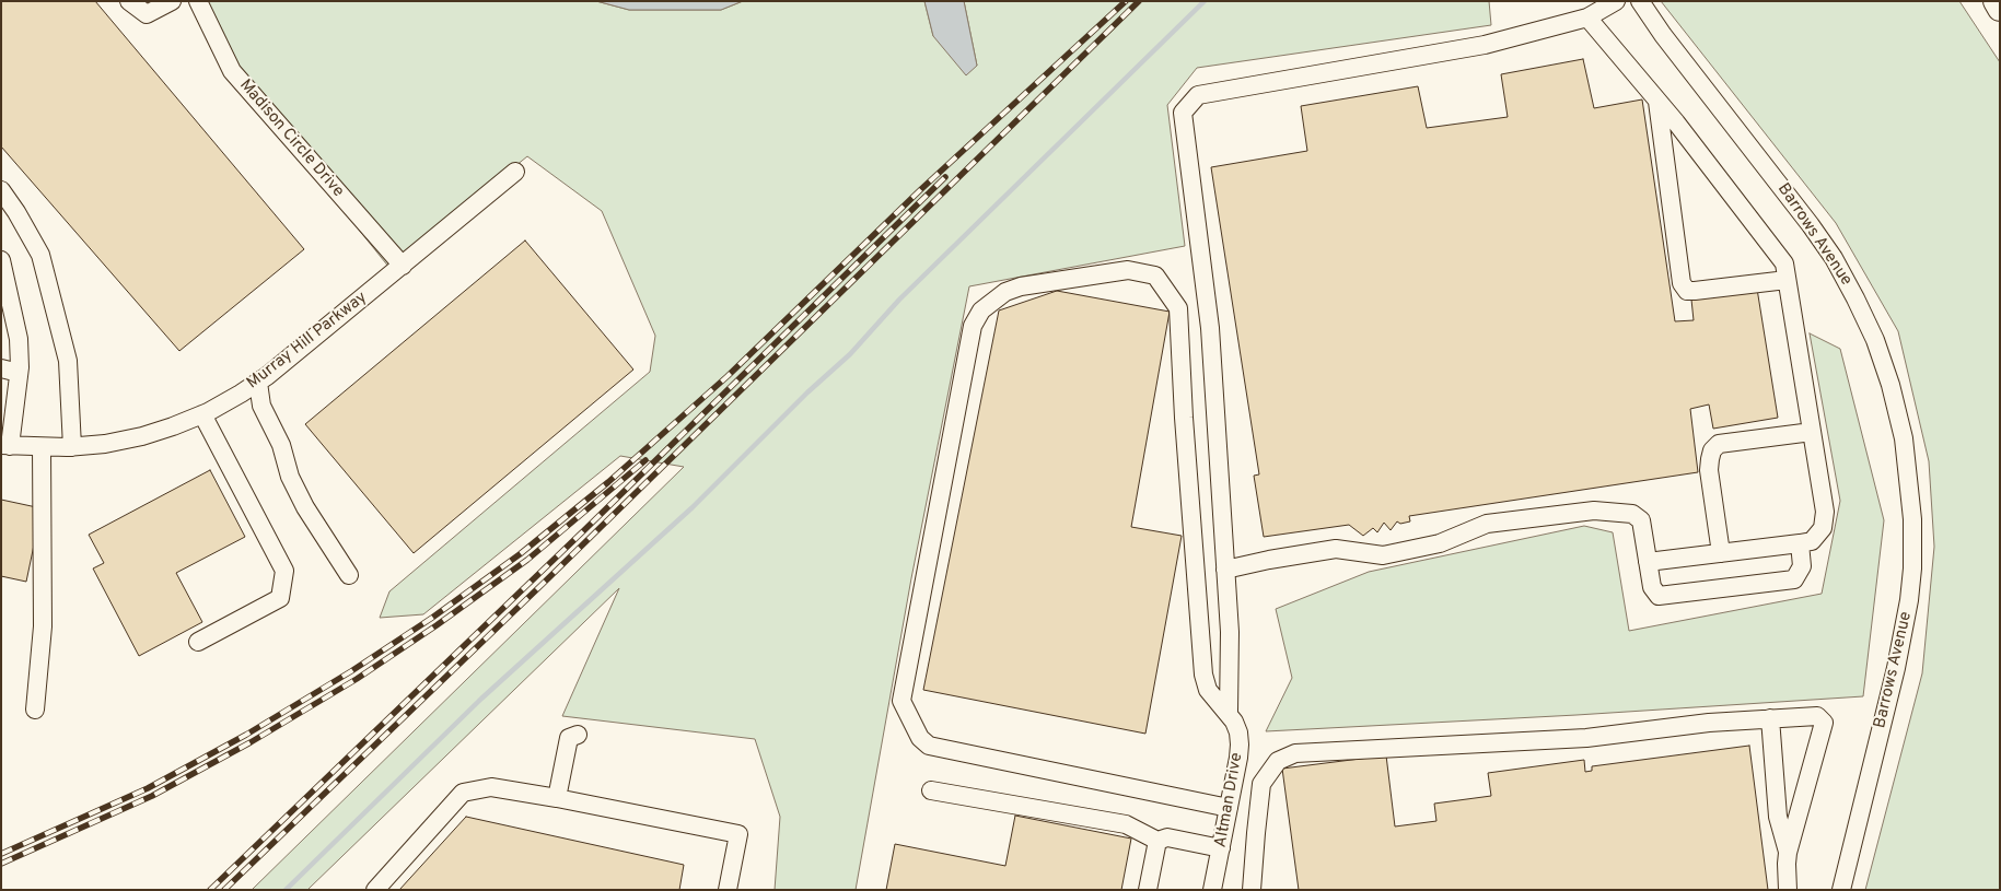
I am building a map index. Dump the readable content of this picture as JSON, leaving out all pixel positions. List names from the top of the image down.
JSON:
{
  "streets": {
    "street": [
      "Madison Circle Drive",
      "Barrows Avenue",
      "Murray Hill Parkway",
      "Altman Drive"
    ]
  },
  "crossings": [
    ["Madison Circle Drive", "Murray Hill Parkway"]
  ]
}
